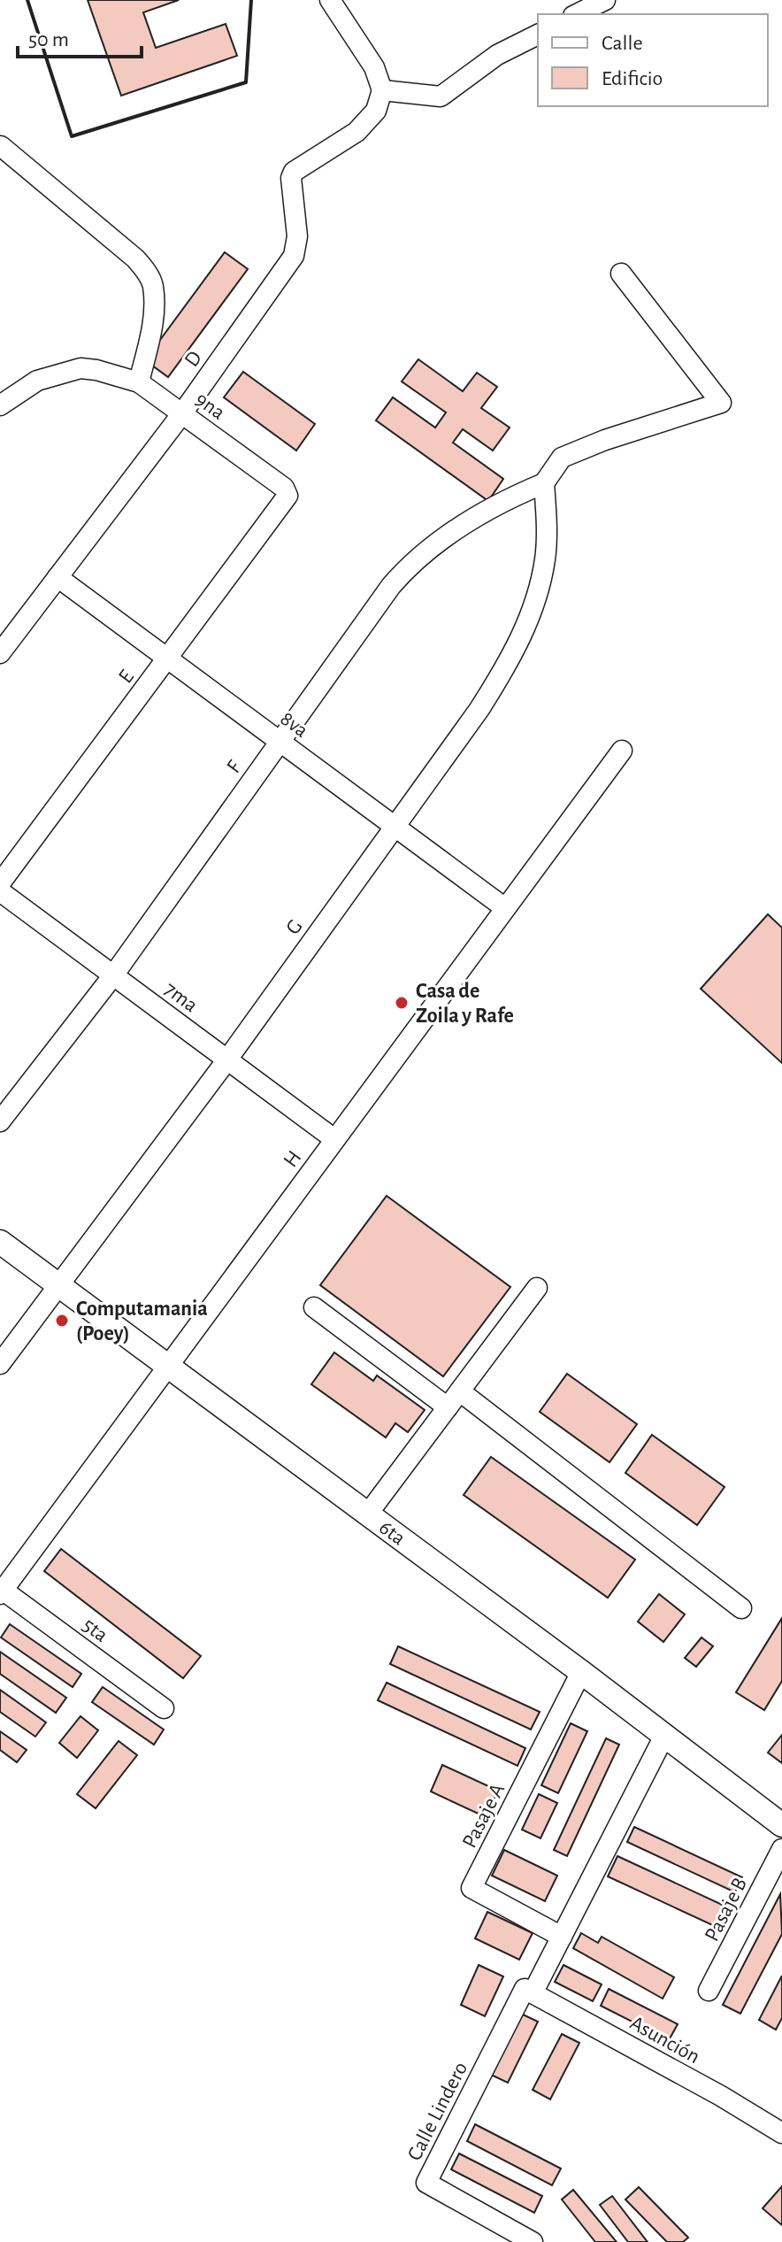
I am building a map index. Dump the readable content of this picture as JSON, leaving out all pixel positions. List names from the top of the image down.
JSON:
{
  "streets": {
    "main road": ["6ta"],
    "street": [
      "D",
      "9na",
      "E",
      "8va",
      "F",
      "G",
      "7ma",
      "H",
      "5ta",
      "Pasaje A",
      "Pasaje B",
      "Asunción",
      "Calle Lindero"
    ]
  },
  "crossings": [
    ["D", "9na"],
    ["D", "8va"],
    ["9na", "E"],
    ["E", "8va"],
    ["8va", "F"],
    ["8va", "G"],
    ["8va", "H"],
    ["F", "G"],
    ["F", "7ma"],
    ["G", "7ma"],
    ["G", "6ta"],
    ["7ma", "H"],
    ["H", "6ta"],
    ["H", "5ta"],
    ["6ta", "Pasaje A"],
    ["6ta", "Calle Lindero"],
    ["Pasaje A", "Calle Lindero"],
    ["Asunción", "Calle Lindero"]
  ],
  "places": ["Casa de Zoila y Rafe", "Computamania (Poey)"],
  "legend": ["Calle", "Edificio"],
  "scale_bar": "50 m"
}
